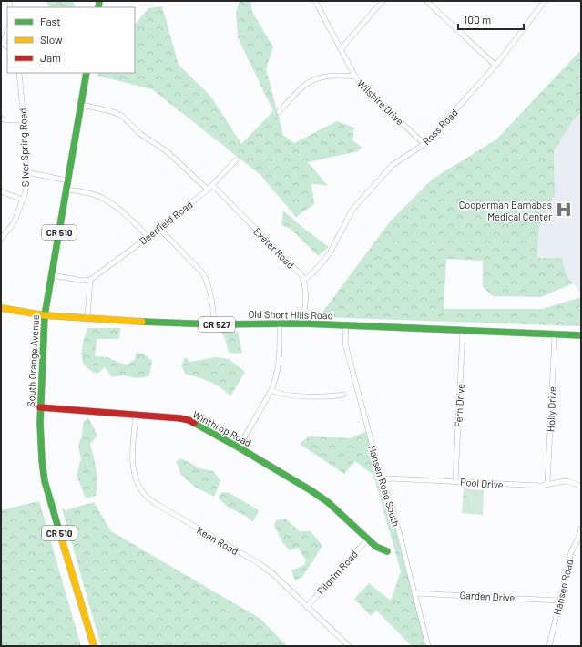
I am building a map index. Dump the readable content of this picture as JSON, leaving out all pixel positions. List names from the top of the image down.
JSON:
{
  "streets": {
    "main road": [
      "CR 510",
      "Old Short Hills Road",
      "CR 527",
      "South Orange Avenue",
      "Winthrop Road"
    ],
    "street": [
      "Wilshire Drive",
      "Ross Road",
      "Silver Spring Road",
      "Deerfield Road",
      "Exeter Road",
      "Fern Drive",
      "Holly Drive",
      "Pool Drive",
      "Hansen Road South",
      "Kean Road",
      "Pilgrim Road",
      "Hansen Road",
      "Garden Drive"
    ]
  },
  "crossings": [
    ["Wilshire Drive", "Ross Road"],
    ["Ross Road", "Exeter Road"],
    ["Deerfield Road", "Exeter Road"],
    ["Old Short Hills Road", "South Orange Avenue"],
    ["Old Short Hills Road", "Fern Drive"],
    ["Old Short Hills Road", "Holly Drive"],
    ["Old Short Hills Road", "Hansen Road South"],
    ["South Orange Avenue", "Winthrop Road"],
    ["Fern Drive", "Pool Drive"],
    ["Holly Drive", "Pool Drive"],
    ["Winthrop Road", "Kean Road"],
    ["Winthrop Road", "Pilgrim Road"],
    ["Pool Drive", "Hansen Road South"],
    ["Hansen Road South", "Garden Drive"],
    ["Kean Road", "Pilgrim Road"],
    ["Hansen Road", "Garden Drive"]
  ],
  "places": {
    "hospital": ["Cooperman Barnabas Medical Center"]
  },
  "legend": ["Fast", "Slow", "Jam"],
  "scale_bar": "100 m"
}
